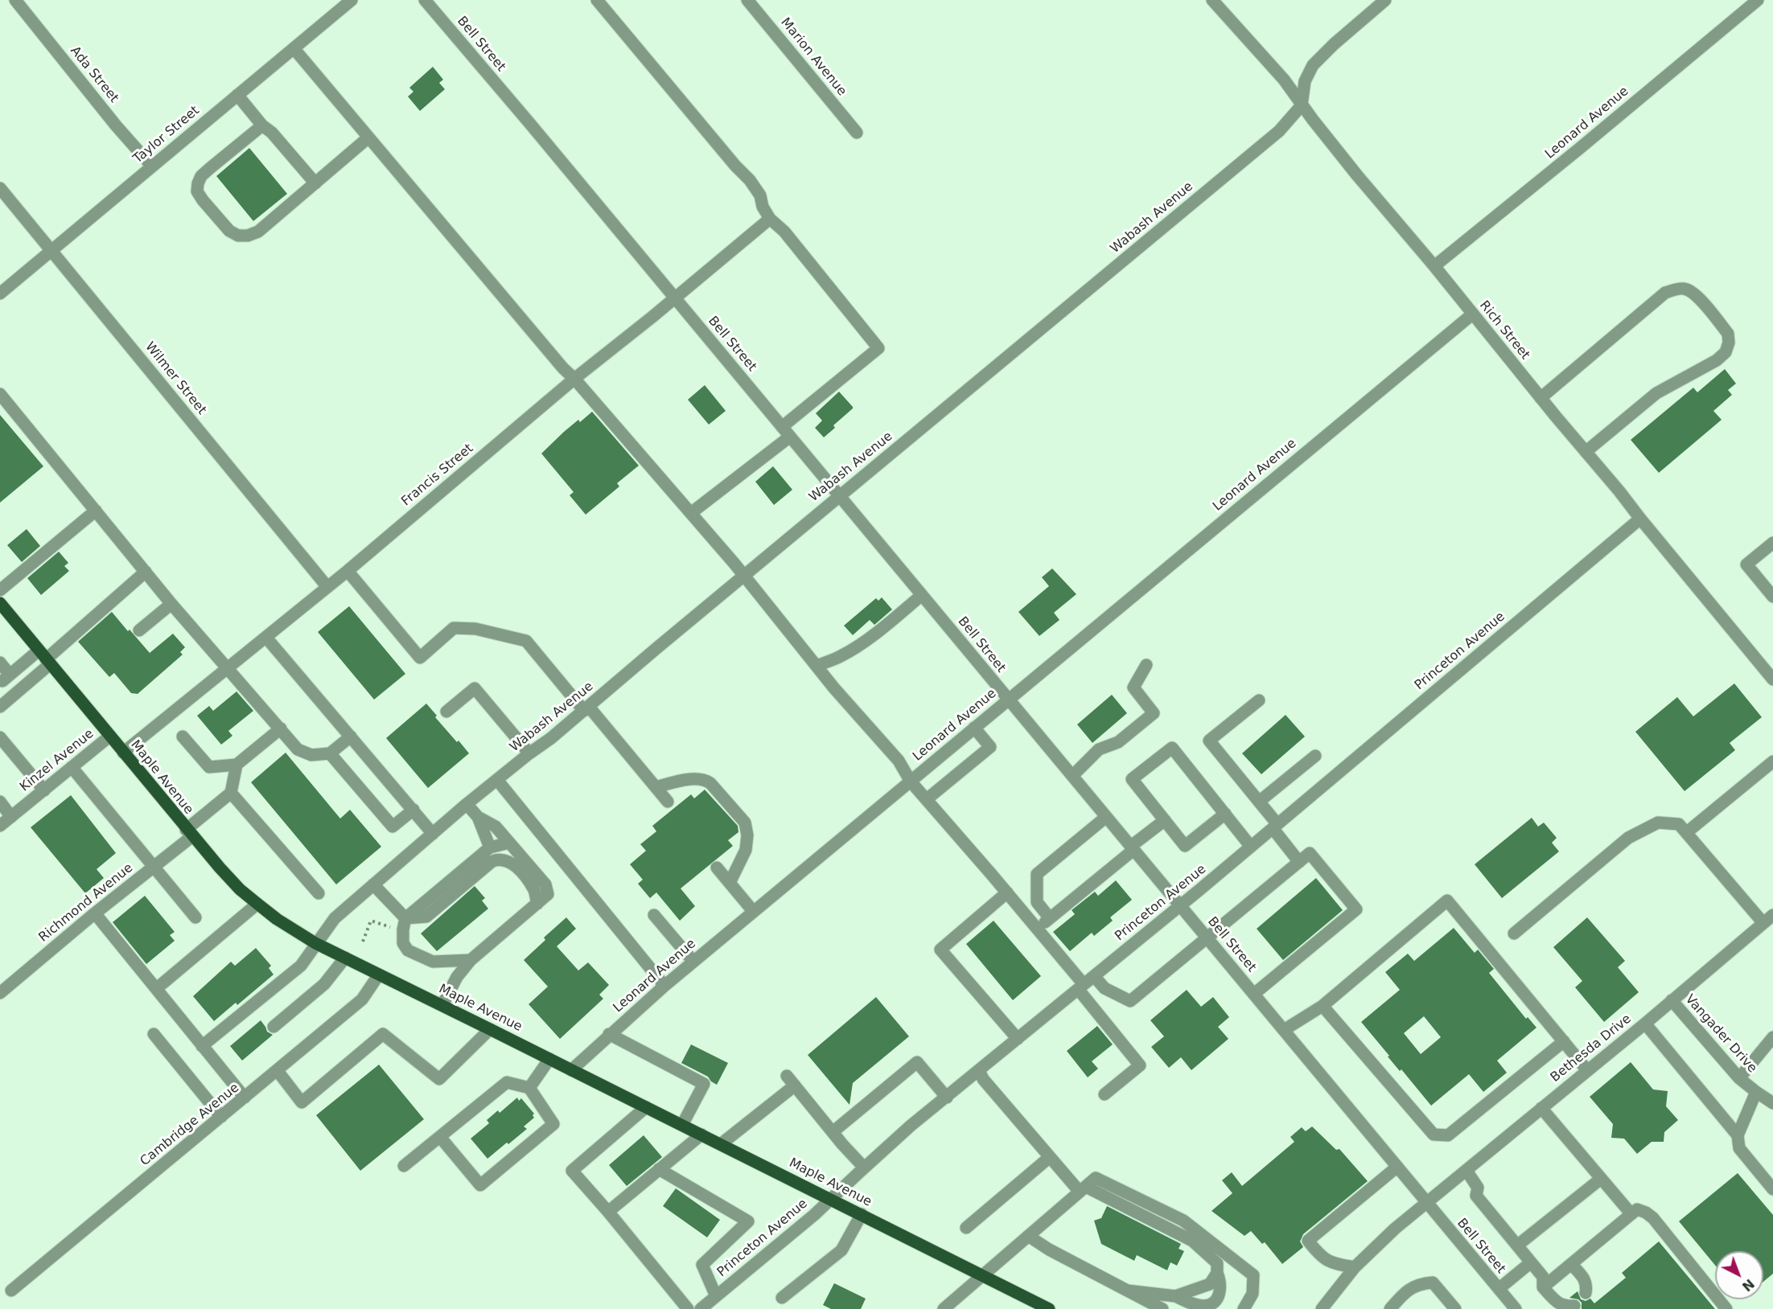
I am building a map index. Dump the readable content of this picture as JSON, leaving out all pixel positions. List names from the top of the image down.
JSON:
{
  "streets": {
    "main road": ["Maple Avenue"],
    "street": [
      "Bell Street",
      "Marion Avenue",
      "Ada Street",
      "Leonard Avenue",
      "Taylor Street",
      "Wabash Avenue",
      "Rich Street",
      "Wilmer Street",
      "Francis Street",
      "Princeton Avenue",
      "Kinzel Avenue",
      "Richmond Avenue",
      "Vangader Drive",
      "Bethesda Drive",
      "Cambridge Avenue"
    ]
  },
  "crossings": [
    ["Bell Street", "Leonard Avenue"],
    ["Bell Street", "Wabash Avenue"],
    ["Bell Street", "Francis Street"],
    ["Bell Street", "Princeton Avenue"],
    ["Bell Street", "Bethesda Drive"],
    ["Ada Street", "Taylor Street"],
    ["Leonard Avenue", "Rich Street"],
    ["Leonard Avenue", "Maple Avenue"],
    ["Taylor Street", "Wilmer Street"],
    ["Wabash Avenue", "Rich Street"],
    ["Wabash Avenue", "Maple Avenue"],
    ["Rich Street", "Princeton Avenue"],
    ["Wilmer Street", "Francis Street"],
    ["Francis Street", "Maple Avenue"],
    ["Princeton Avenue", "Maple Avenue"],
    ["Kinzel Avenue", "Maple Avenue"],
    ["Maple Avenue", "Richmond Avenue"],
    ["Maple Avenue", "Cambridge Avenue"],
    ["Vangader Drive", "Bethesda Drive"]
  ],
  "north": "bottom right"
}
